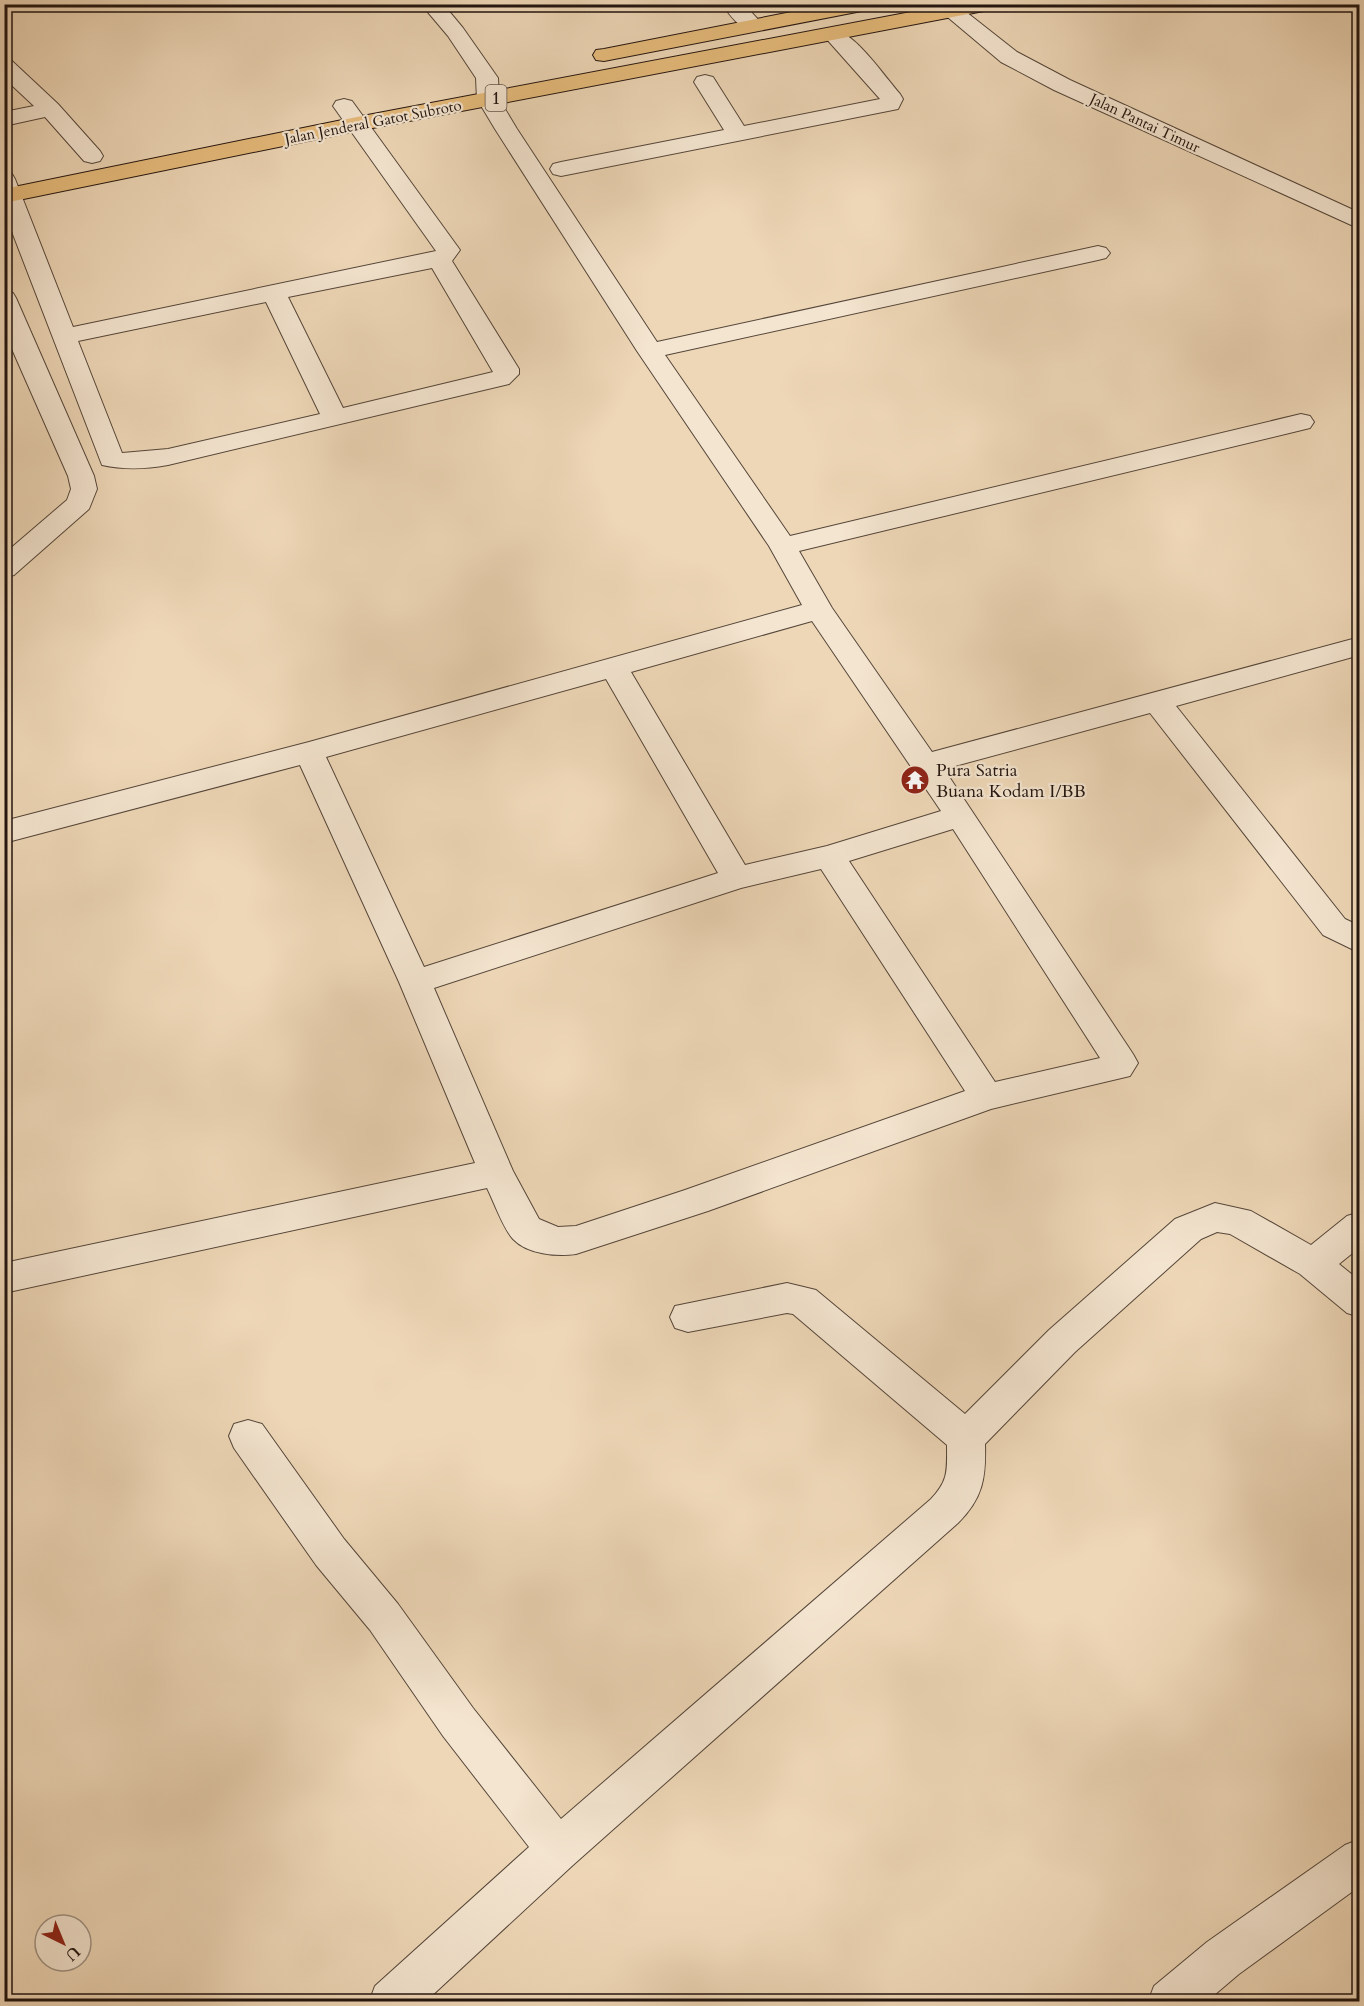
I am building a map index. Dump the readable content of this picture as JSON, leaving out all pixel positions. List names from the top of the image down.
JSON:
{
  "streets": {
    "highway": ["1", "Jalan Jenderal Gatot Subroto"],
    "street": ["Jalan Pantai Timur"]
  },
  "crossings": [
    ["Jalan Jenderal Gatot Subroto", "Jalan Pantai Timur"]
  ],
  "places": {
    "temple": ["Pura Satria Buana Kodam I/BB"]
  },
  "north": "bottom right"
}
